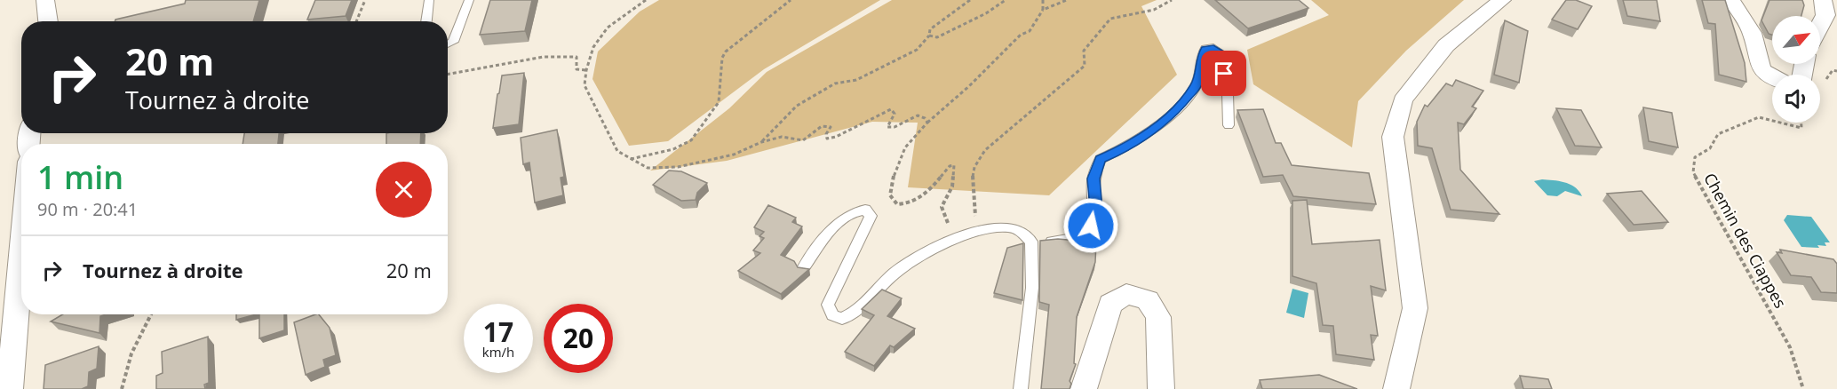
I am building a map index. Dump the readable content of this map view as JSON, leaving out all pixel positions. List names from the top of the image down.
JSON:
{
  "streets": {
    "path": ["Chemin des Ciappes"]
  },
  "north": "top right",
  "page": {
    "turn": ["20 m", "Tournez à droite"],
    "heading": ["1 min", "90 m · 20:41"],
    "list": [
      {
        "name": "Tournez à droite",
        "value": "20 m"
      }
    ],
    "speed": "17 km/h",
    "limit": "20"
  }
}
